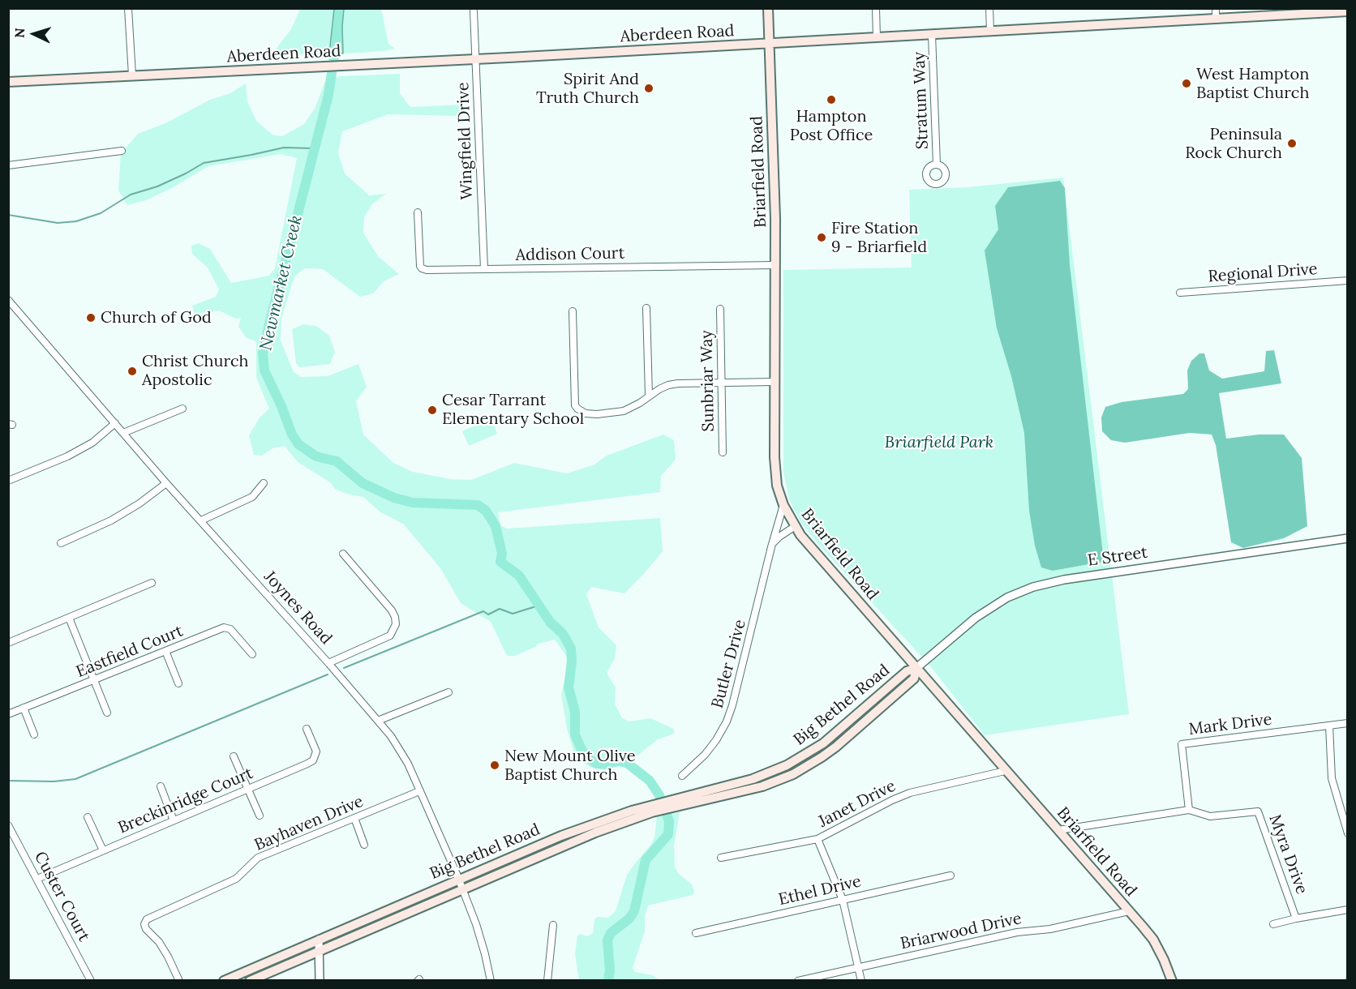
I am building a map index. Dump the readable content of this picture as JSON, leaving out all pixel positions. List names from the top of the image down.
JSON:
{
  "streets": {
    "main road": ["Aberdeen Road", "Briarfield Road", "Big Bethel Road"],
    "street": [
      "Stratum Way",
      "Wingfield Drive",
      "Addison Court",
      "Regional Drive",
      "Sunbriar Way",
      "E Street",
      "Joynes Road",
      "Eastfield Court",
      "Butler Drive",
      "Mark Drive",
      "Breckinridge Court",
      "Janet Drive",
      "Bayhaven Drive",
      "Myra Drive",
      "Ethel Drive",
      "Custer Court",
      "Briarwood Drive"
    ]
  },
  "crossings": [
    ["Aberdeen Road", "Stratum Way"],
    ["Aberdeen Road", "Wingfield Drive"],
    ["Aberdeen Road", "Briarfield Road"],
    ["Wingfield Drive", "Addison Court"],
    ["Briarfield Road", "Addison Court"],
    ["Briarfield Road", "E Street"],
    ["Briarfield Road", "Butler Drive"],
    ["Briarfield Road", "Big Bethel Road"],
    ["Briarfield Road", "Janet Drive"],
    ["Briarfield Road", "Briarwood Drive"],
    ["E Street", "Big Bethel Road"],
    ["Joynes Road", "Big Bethel Road"],
    ["Joynes Road", "Bayhaven Drive"],
    ["Mark Drive", "Myra Drive"],
    ["Breckinridge Court", "Custer Court"]
  ],
  "water": ["Newmarket Creek"],
  "parks": ["Briarfield Park"],
  "places": [
    "West Hampton Baptist Church",
    "Spirit And Truth Church",
    "Hampton Post Office",
    "Peninsula Rock Church",
    "Fire Station 9 - Briarfield",
    "Church of God",
    "Christ Church Apostolic",
    "Cesar Tarrant Elementary School",
    "New Mount Olive Baptist Church"
  ],
  "north": "left"
}
